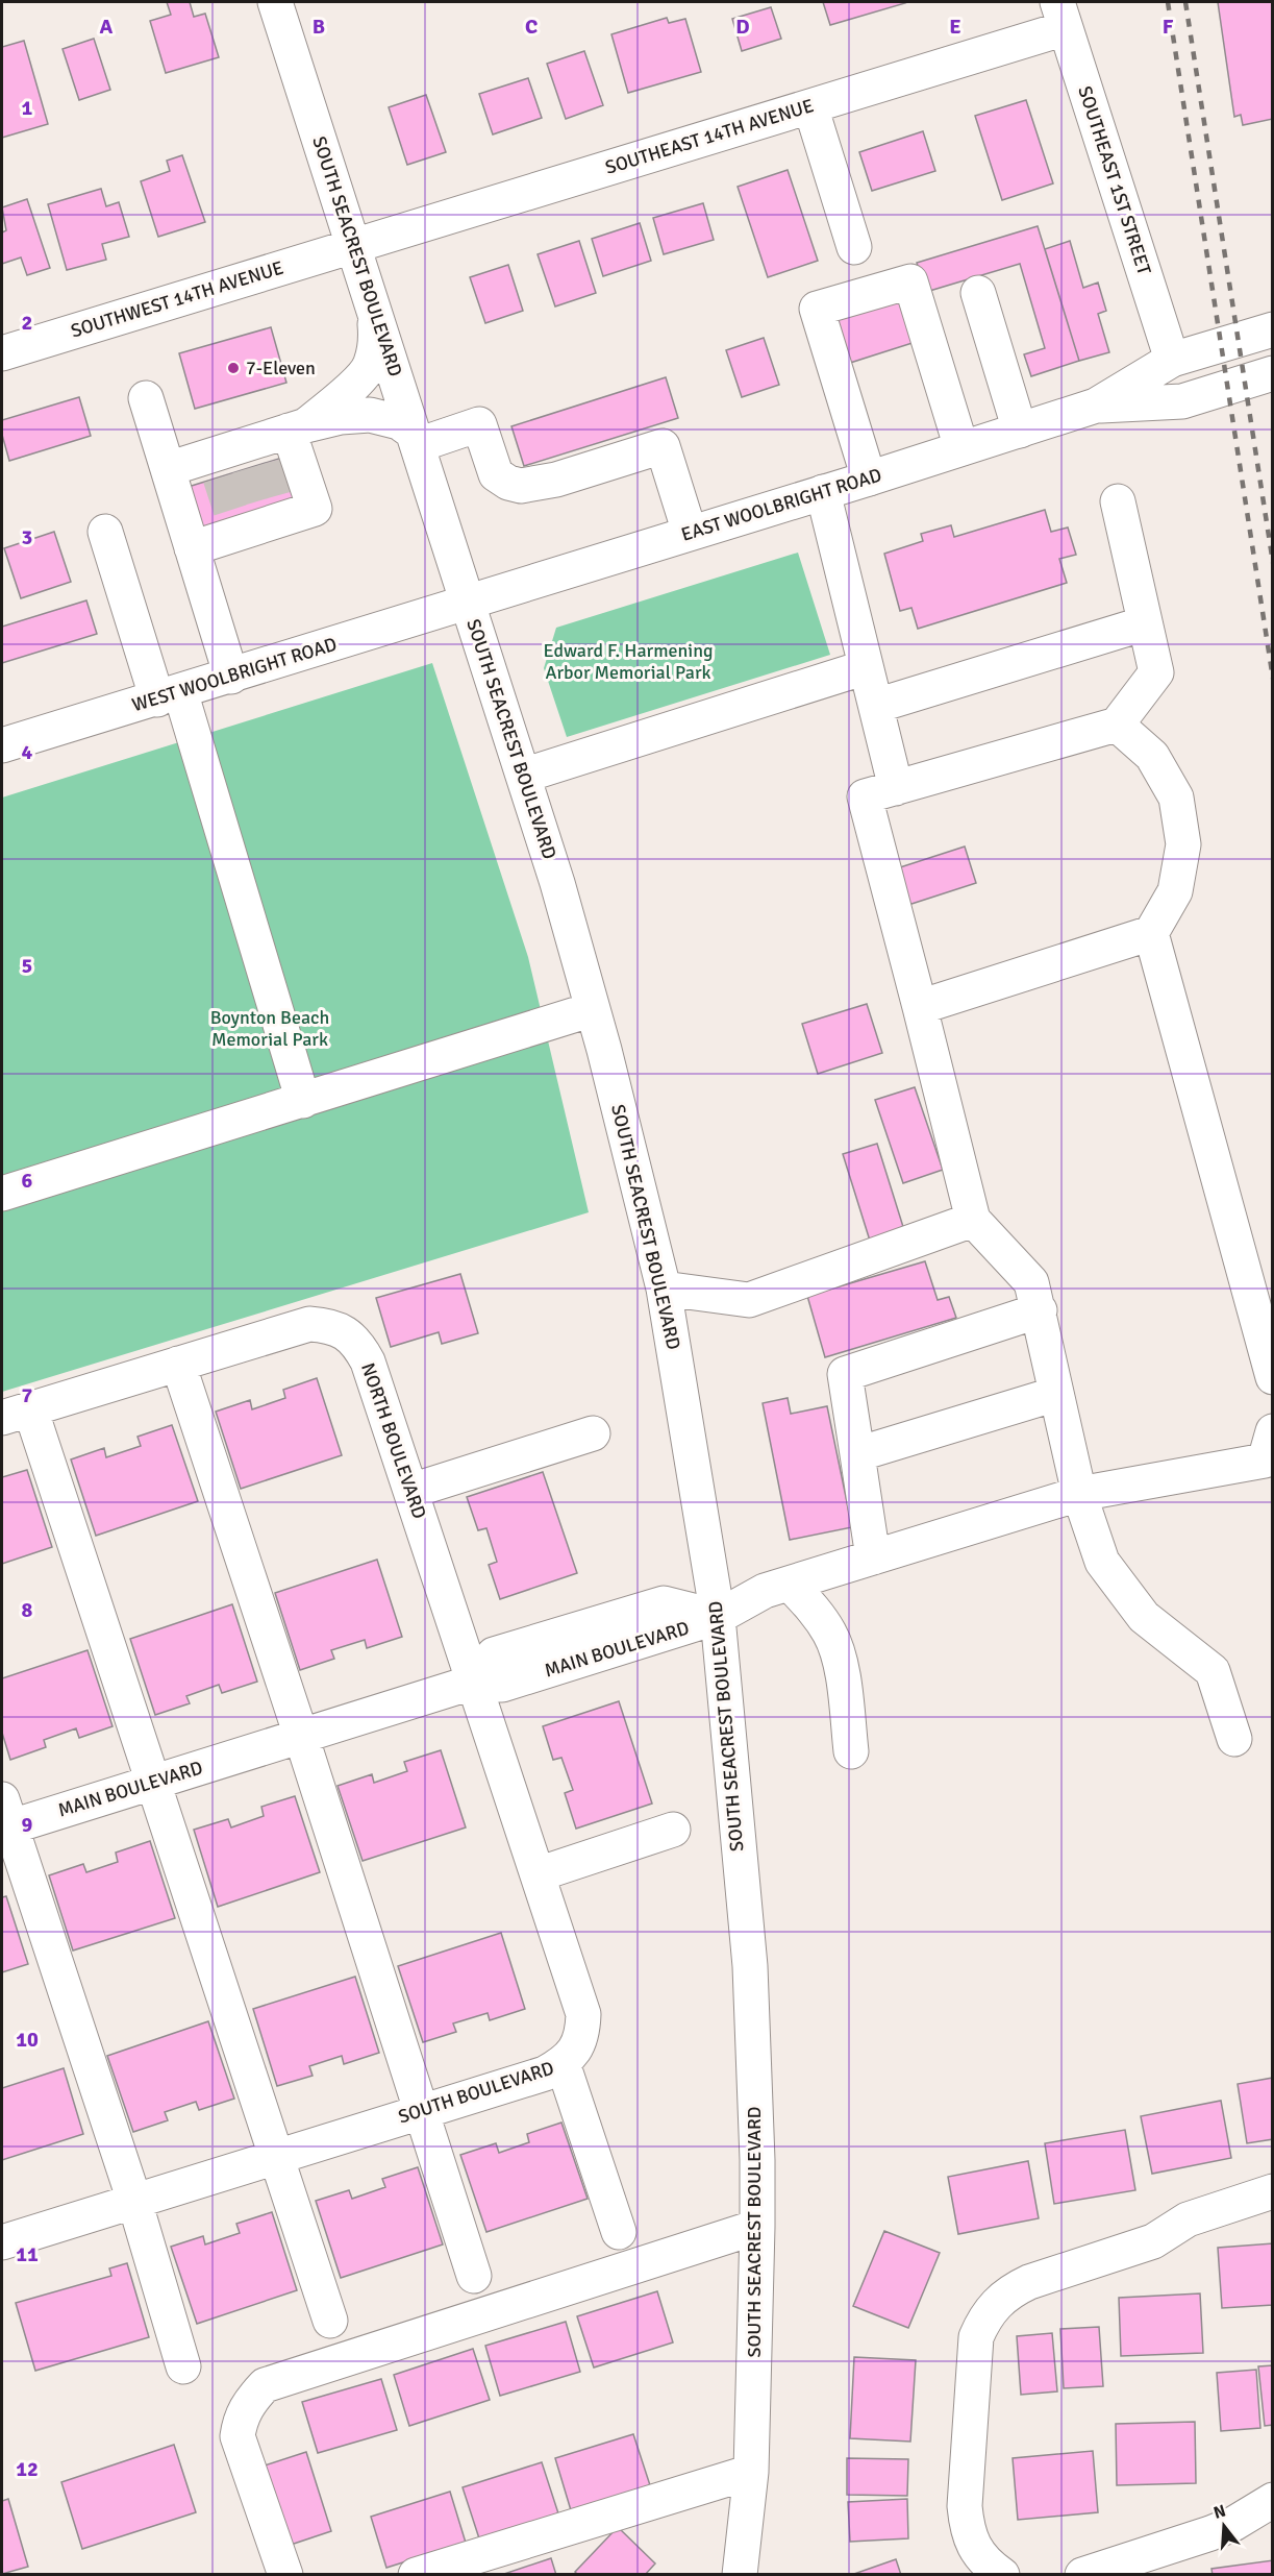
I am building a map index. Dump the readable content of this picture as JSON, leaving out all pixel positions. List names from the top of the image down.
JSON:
{
  "streets": {
    "street": [
      "SOUTHEAST 14TH AVENUE",
      "SOUTHEAST 1ST STREET",
      "SOUTH SEACREST BOULEVARD",
      "SOUTHWEST 14TH AVENUE",
      "EAST WOOLBRIGHT ROAD",
      "WEST WOOLBRIGHT ROAD",
      "NORTH BOULEVARD",
      "MAIN BOULEVARD",
      "SOUTH BOULEVARD"
    ]
  },
  "crossings": [
    ["SOUTHEAST 14TH AVENUE", "SOUTHEAST 1ST STREET"],
    ["SOUTHEAST 14TH AVENUE", "SOUTH SEACREST BOULEVARD"],
    ["SOUTHEAST 14TH AVENUE", "SOUTHWEST 14TH AVENUE"],
    ["SOUTHEAST 1ST STREET", "EAST WOOLBRIGHT ROAD"],
    ["SOUTH SEACREST BOULEVARD", "SOUTHWEST 14TH AVENUE"],
    ["SOUTH SEACREST BOULEVARD", "EAST WOOLBRIGHT ROAD"],
    ["SOUTH SEACREST BOULEVARD", "WEST WOOLBRIGHT ROAD"],
    ["SOUTH SEACREST BOULEVARD", "MAIN BOULEVARD"],
    ["EAST WOOLBRIGHT ROAD", "WEST WOOLBRIGHT ROAD"],
    ["NORTH BOULEVARD", "MAIN BOULEVARD"],
    ["NORTH BOULEVARD", "SOUTH BOULEVARD"],
    ["MAIN BOULEVARD", "SOUTH BOULEVARD"]
  ],
  "parks": ["Edward F. Harmening Arbor Memorial Park", "Boynton Beach Memorial Park"],
  "places": ["7-Eleven"],
  "north": "top",
  "grid": {
    "columns": [
      "A",
      "B",
      "C",
      "D",
      "E",
      "F"
    ],
    "rows": [
      "1",
      "2",
      "3",
      "4",
      "5",
      "6",
      "7",
      "8",
      "9",
      "10",
      "11",
      "12"
    ]
  }
}
